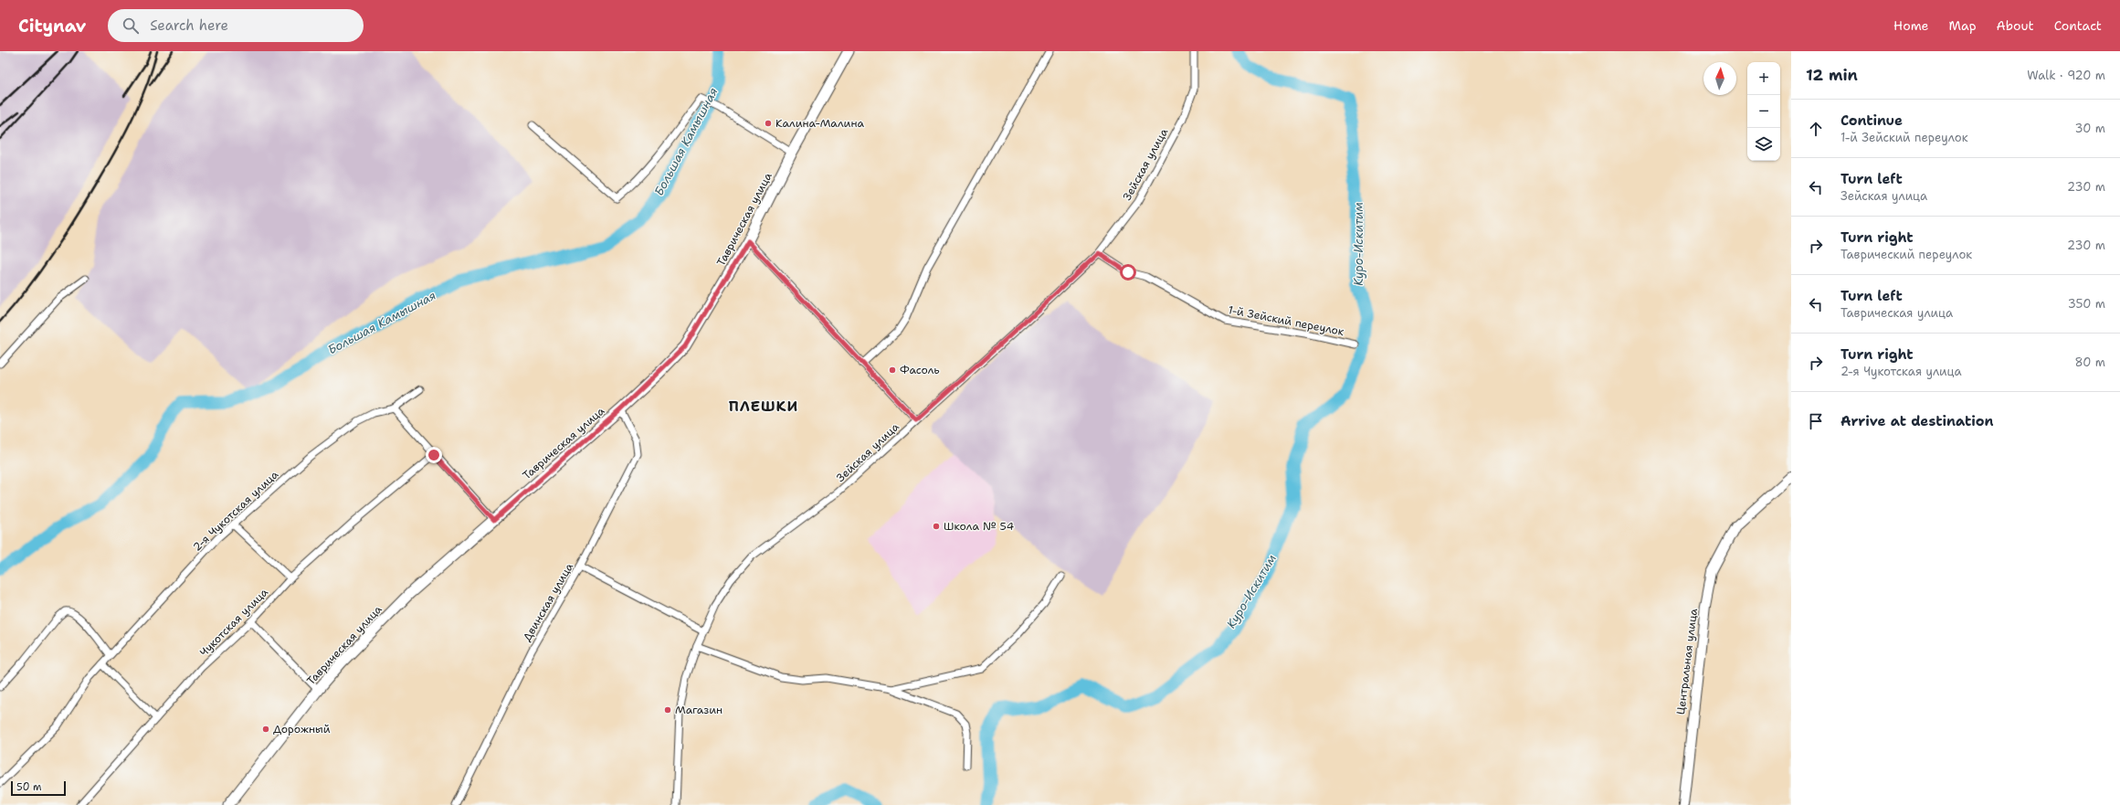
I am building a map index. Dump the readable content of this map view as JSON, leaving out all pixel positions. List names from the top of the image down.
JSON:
{
  "streets": {
    "main road": ["Таврическая улица"],
    "street": [
      "Зейская улица",
      "1-й Зейский переулок",
      "2-я Чукотская улица",
      "Двинская улица",
      "Чукотская улица",
      "Центральная улица"
    ]
  },
  "crossings": [
    ["Зейская улица", "1-й Зейский переулок"],
    ["Таврическая улица", "Двинская улица"]
  ],
  "districts": ["ПЛЕШКИ"],
  "water": ["Большая Камышная", "Куро-Искитим"],
  "places": [
    "Калина-Малина",
    "Фасоль",
    "Школа № 54",
    "Магазин",
    "Дорожный"
  ],
  "scale_bar": "50 m",
  "north": "top",
  "page": {
    "header": "Citynav",
    "search": "Search here",
    "nav": [
      "Home",
      "Map",
      "About",
      "Contact"
    ],
    "heading": ["12 min", "Walk · 920 m"],
    "map_buttons": ["+", "−"],
    "list": [
      ["Continue", "1-й Зейский переулок", "30 m"],
      ["Turn left", "Зейская улица", "230 m"],
      ["Turn right", "Таврический переулок", "230 m"],
      ["Turn left", "Таврическая улица", "350 m"],
      ["Turn right", "2-я Чукотская улица", "80 m"],
      "Arrive at destination"
    ],
    "scale": "50 m"
  }
}
